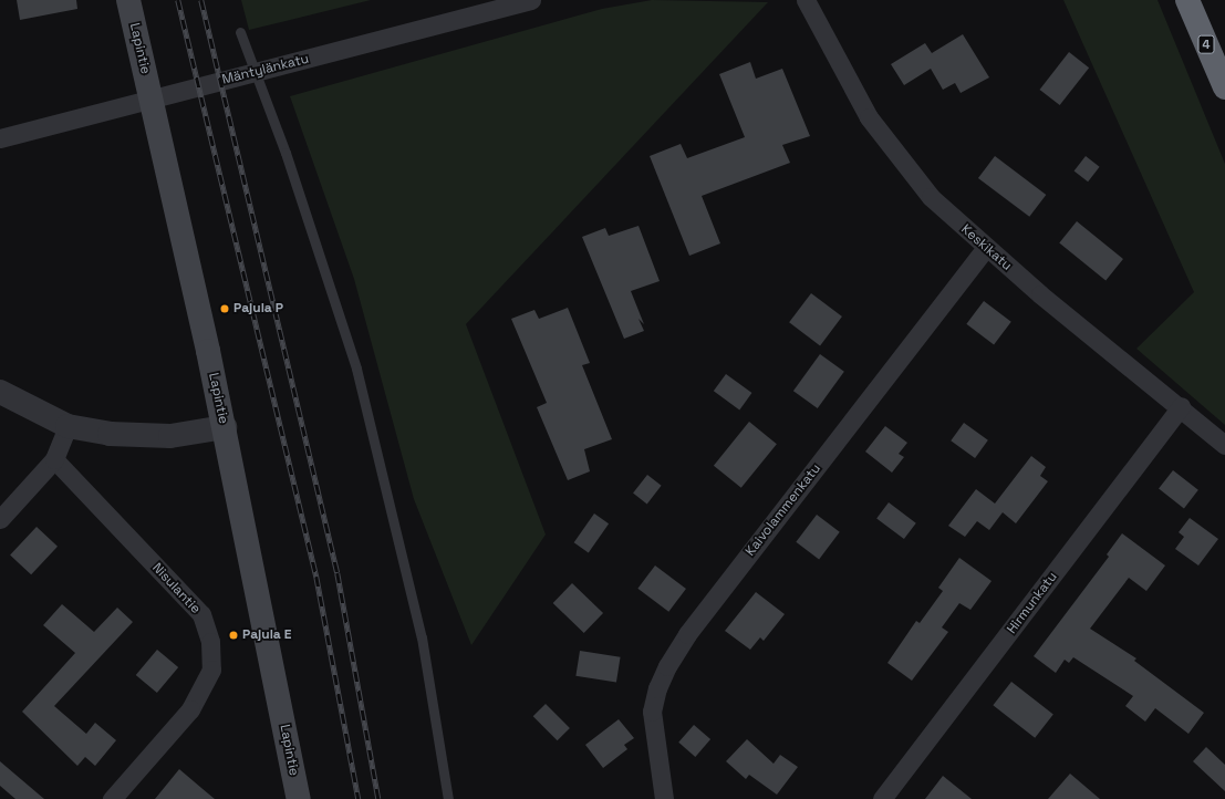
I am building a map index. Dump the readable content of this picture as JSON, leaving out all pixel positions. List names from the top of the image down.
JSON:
{
  "streets": {
    "highway": ["4"],
    "main road": ["Lapintie"],
    "street": [
      "Mäntylänkatu",
      "Keskikatu",
      "Kaivolammenkatu",
      "Nisulantie",
      "Hirmunkatu"
    ]
  },
  "crossings": [
    ["Keskikatu", "Kaivolammenkatu"],
    ["Keskikatu", "Hirmunkatu"]
  ],
  "places": ["Pajula P", "Pajula E"]
}
